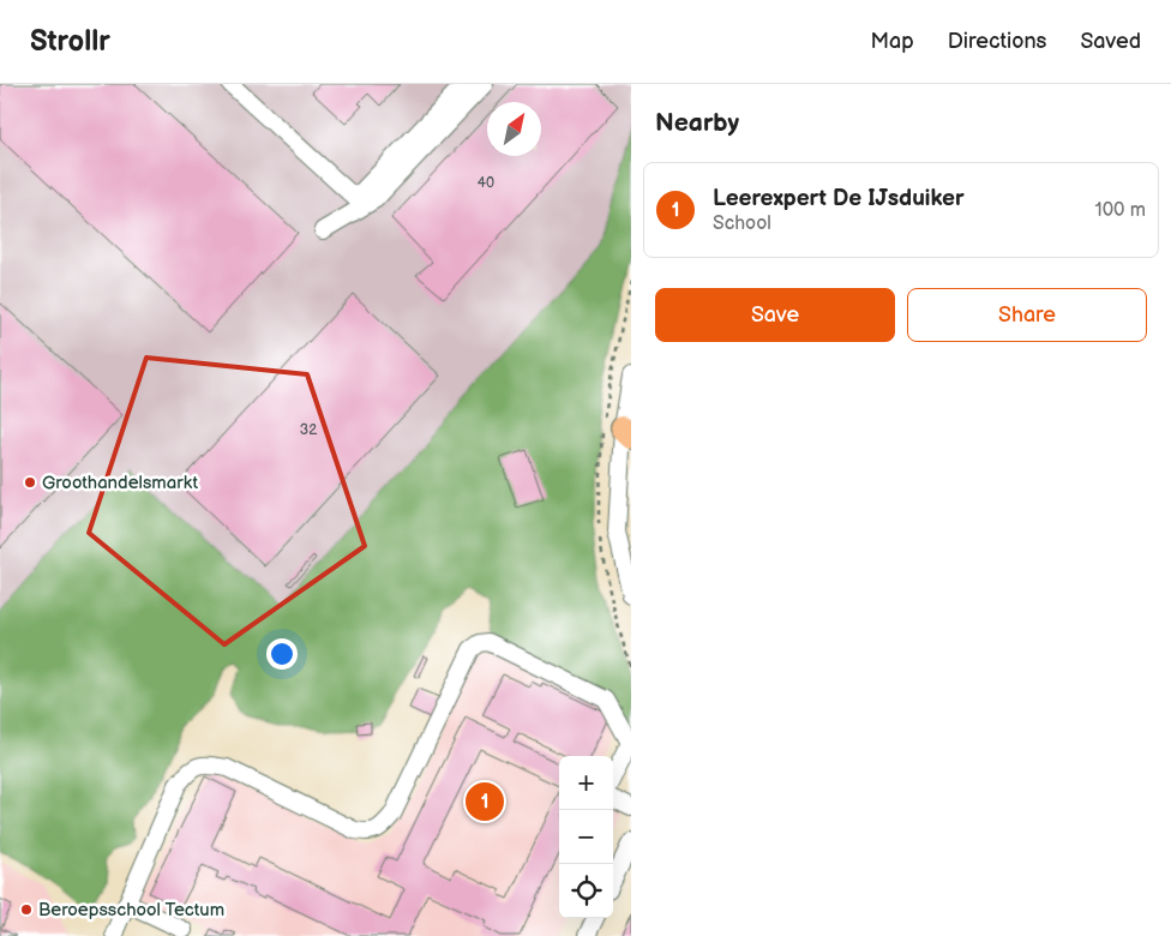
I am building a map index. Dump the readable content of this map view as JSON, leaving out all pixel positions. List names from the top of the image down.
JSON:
{
  "places": ["Groothandelsmarkt", "Beroepsschool Tectum"],
  "house_numbers": ["40", "32"],
  "north": "top right",
  "page": {
    "header": "Strollr",
    "nav": ["Map", "Directions", "Saved"],
    "heading": "Nearby",
    "list": [
      {
        "mark": "1",
        "name": "Leerexpert De IJsduiker",
        "note": "School",
        "value": "100 m"
      }
    ],
    "buttons": ["Save", "Share"],
    "map_buttons": ["+", "−"],
    "pins": "1"
  }
}
